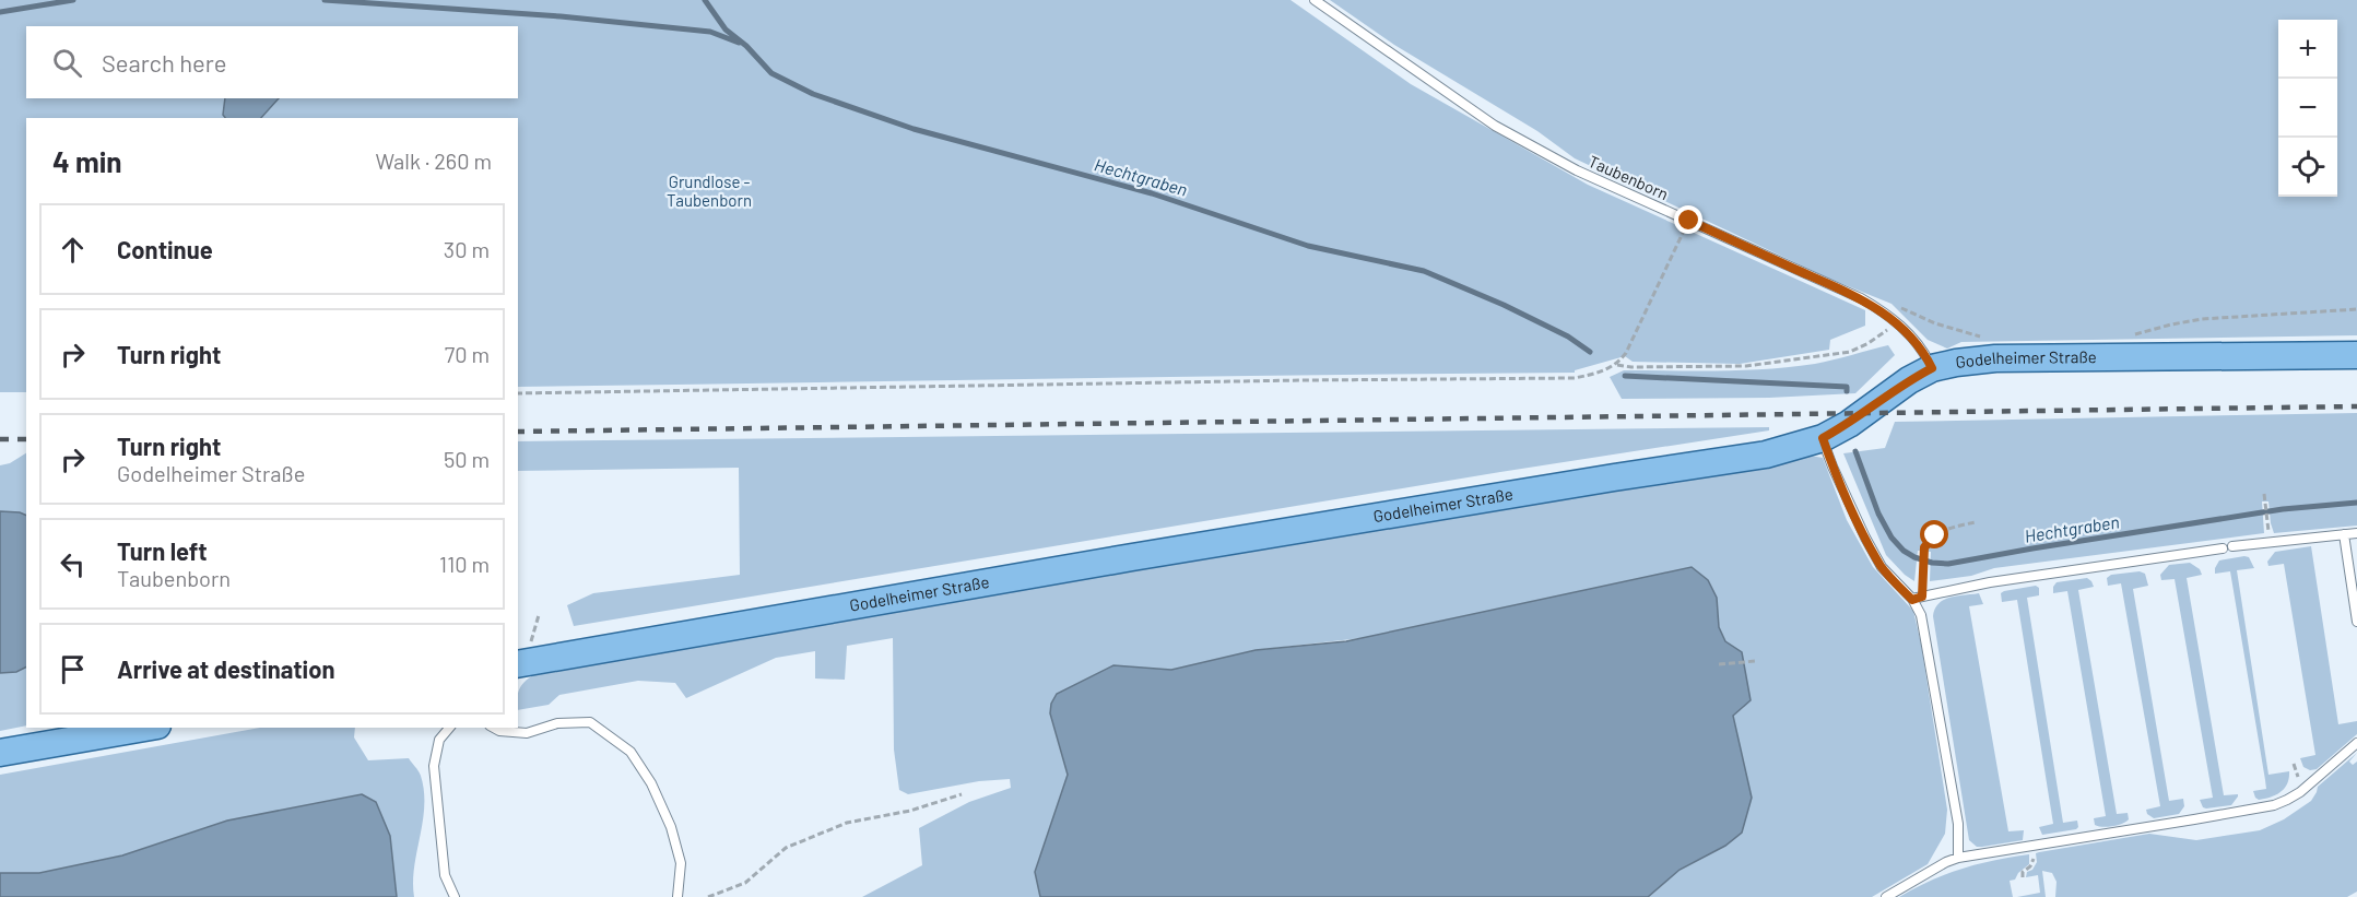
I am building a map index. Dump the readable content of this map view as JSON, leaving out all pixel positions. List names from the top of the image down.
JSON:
{
  "streets": {
    "main road": ["Godelheimer Straße"],
    "lane": ["Taubenborn"]
  },
  "crossings": [
    ["Taubenborn", "Godelheimer Straße"]
  ],
  "water": ["Hechtgraben"],
  "parks": ["Grundlose - Taubenborn"],
  "page": {
    "map_buttons": ["+", "−"],
    "search": "Search here",
    "heading": ["4 min", "Walk · 260 m"],
    "list": [
      ["Continue", "30 m"],
      ["Turn right", "70 m"],
      ["Turn right", "Godelheimer Straße", "50 m"],
      ["Turn left", "Taubenborn", "110 m"],
      "Arrive at destination"
    ]
  }
}
